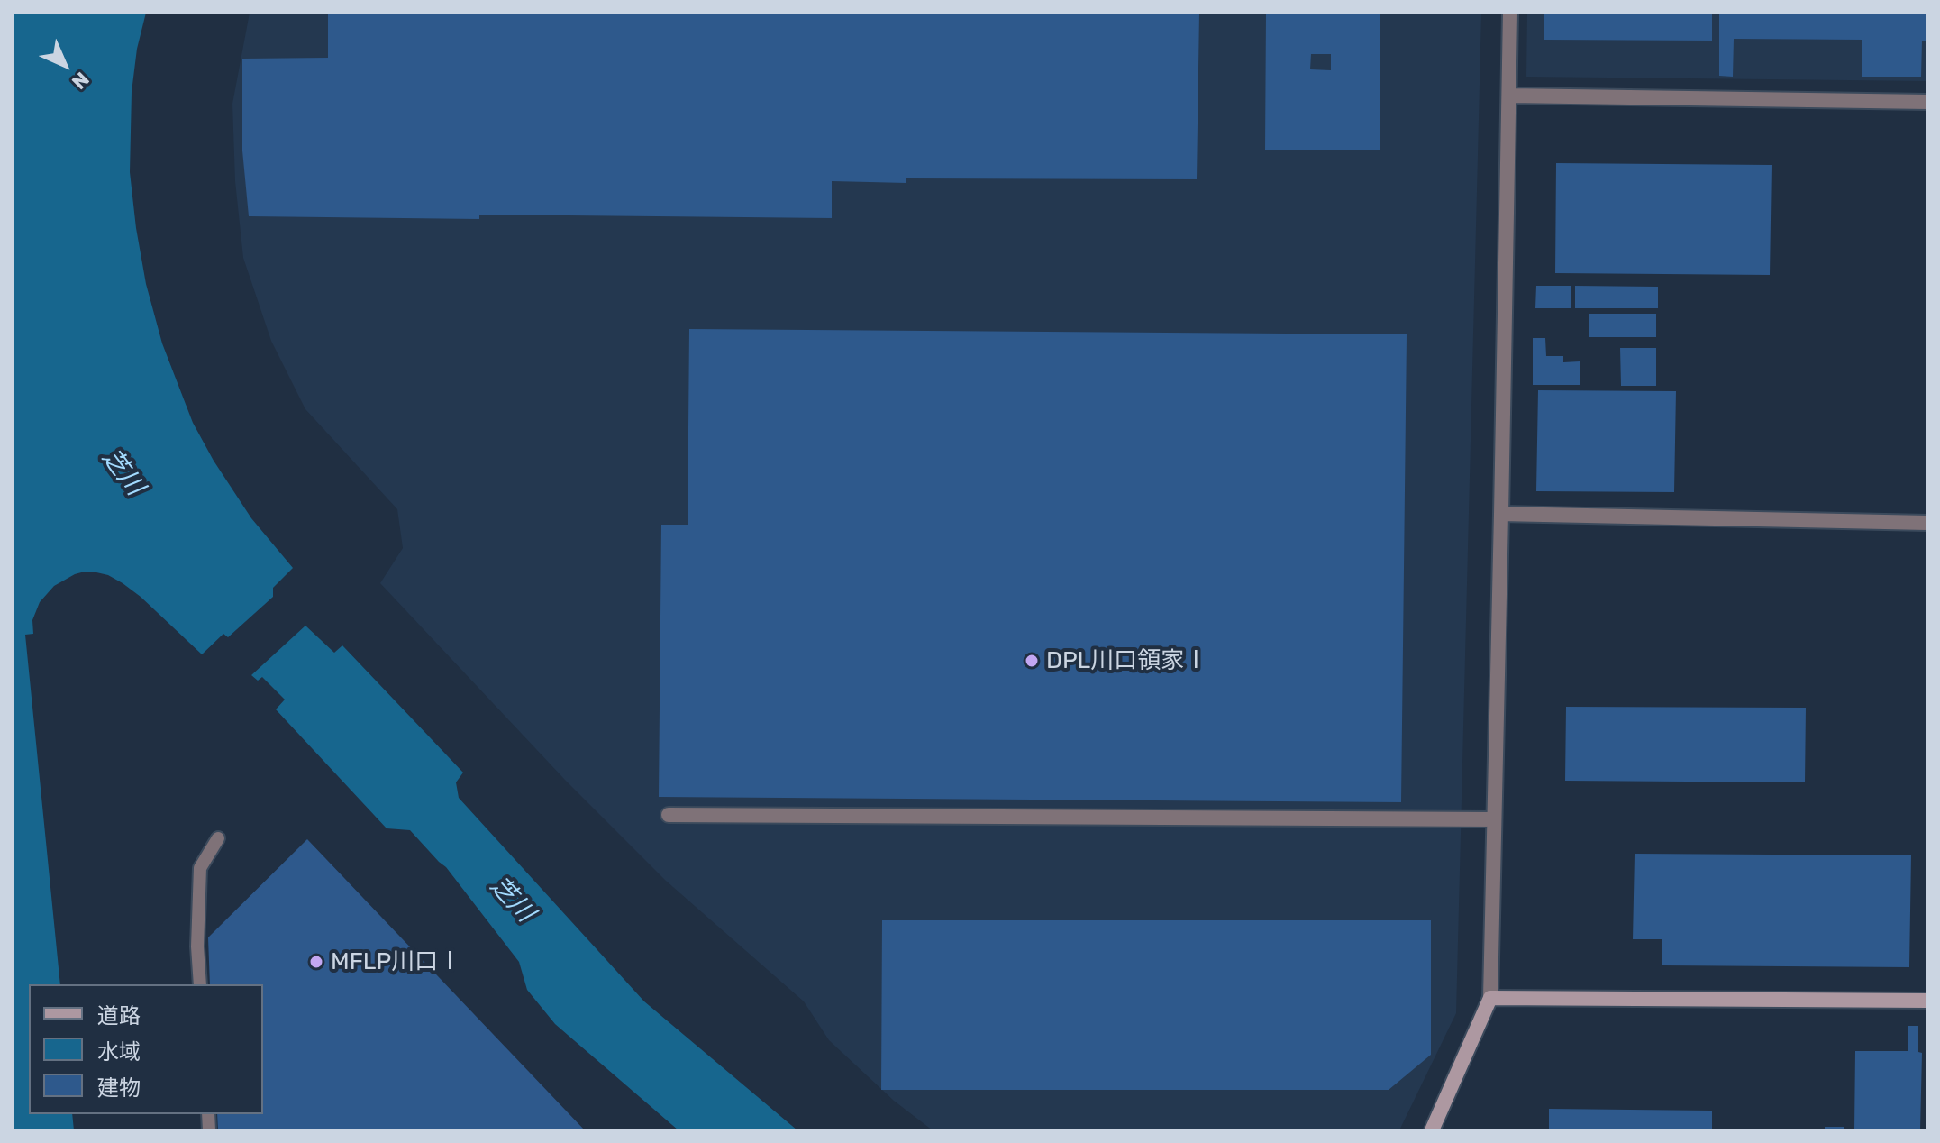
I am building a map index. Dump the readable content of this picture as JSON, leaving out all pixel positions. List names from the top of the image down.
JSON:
{
  "water": ["芝川"],
  "places": ["DPL川口領家Ⅰ", "MFLP川口Ⅰ"],
  "legend": ["道路", "水域", "建物"],
  "north": "bottom right"
}
